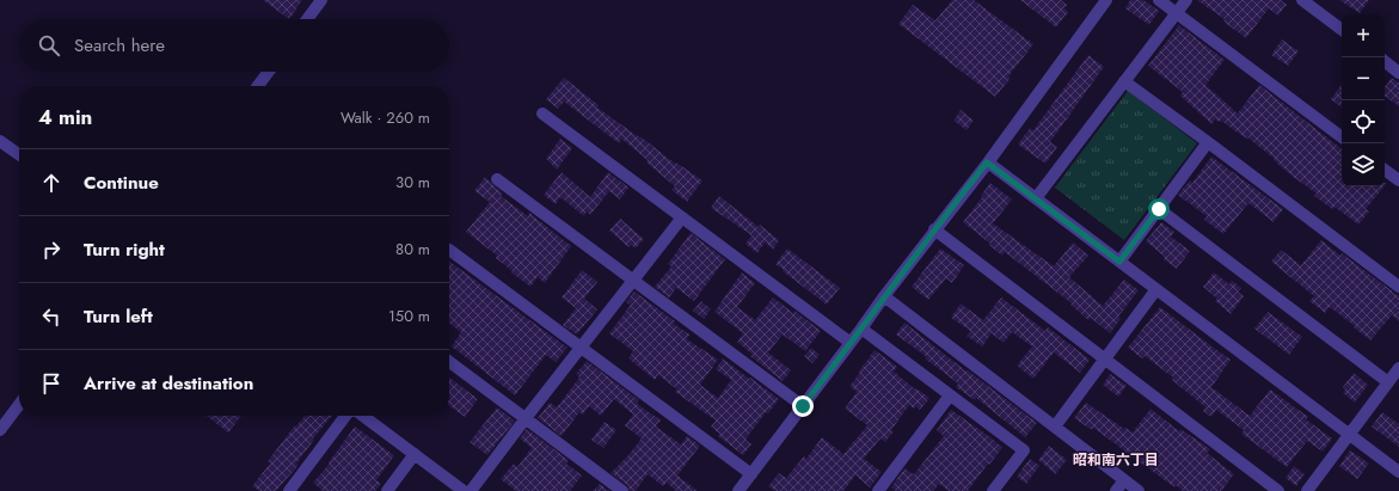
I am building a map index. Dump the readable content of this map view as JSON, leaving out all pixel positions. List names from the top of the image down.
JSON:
{
  "districts": ["昭和南六丁目"],
  "page": {
    "map_buttons": ["+", "−"],
    "search": "Search here",
    "heading": ["4 min", "Walk · 260 m"],
    "list": [
      ["Continue", "30 m"],
      ["Turn right", "80 m"],
      ["Turn left", "150 m"],
      "Arrive at destination"
    ]
  }
}
